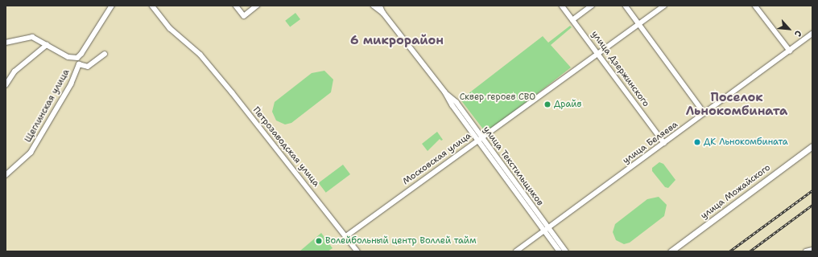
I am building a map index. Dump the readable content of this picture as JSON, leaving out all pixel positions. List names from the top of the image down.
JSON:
{
  "streets": {
    "main road": ["улица Можайского"],
    "street": [
      "улица Дзержинского",
      "Щеглинская улица",
      "улица Беляева",
      "Петрозаводская улица",
      "Московская улица",
      "улица Текстильщиков"
    ]
  },
  "crossings": [
    ["улица Дзержинского", "улица Беляева"],
    ["улица Дзержинского", "Московская улица"],
    ["улица Беляева", "улица Текстильщиков"],
    ["Петрозаводская улица", "Московская улица"],
    ["Московская улица", "улица Текстильщиков"]
  ],
  "districts": ["6 микрорайон", "Поселок Льнокомбината"],
  "parks": ["Сквер героев СВО"],
  "places": ["Драйв", "ДК Льнокомбината", "Волейбольный центр Воллей тайм"],
  "north": "bottom right"
}
